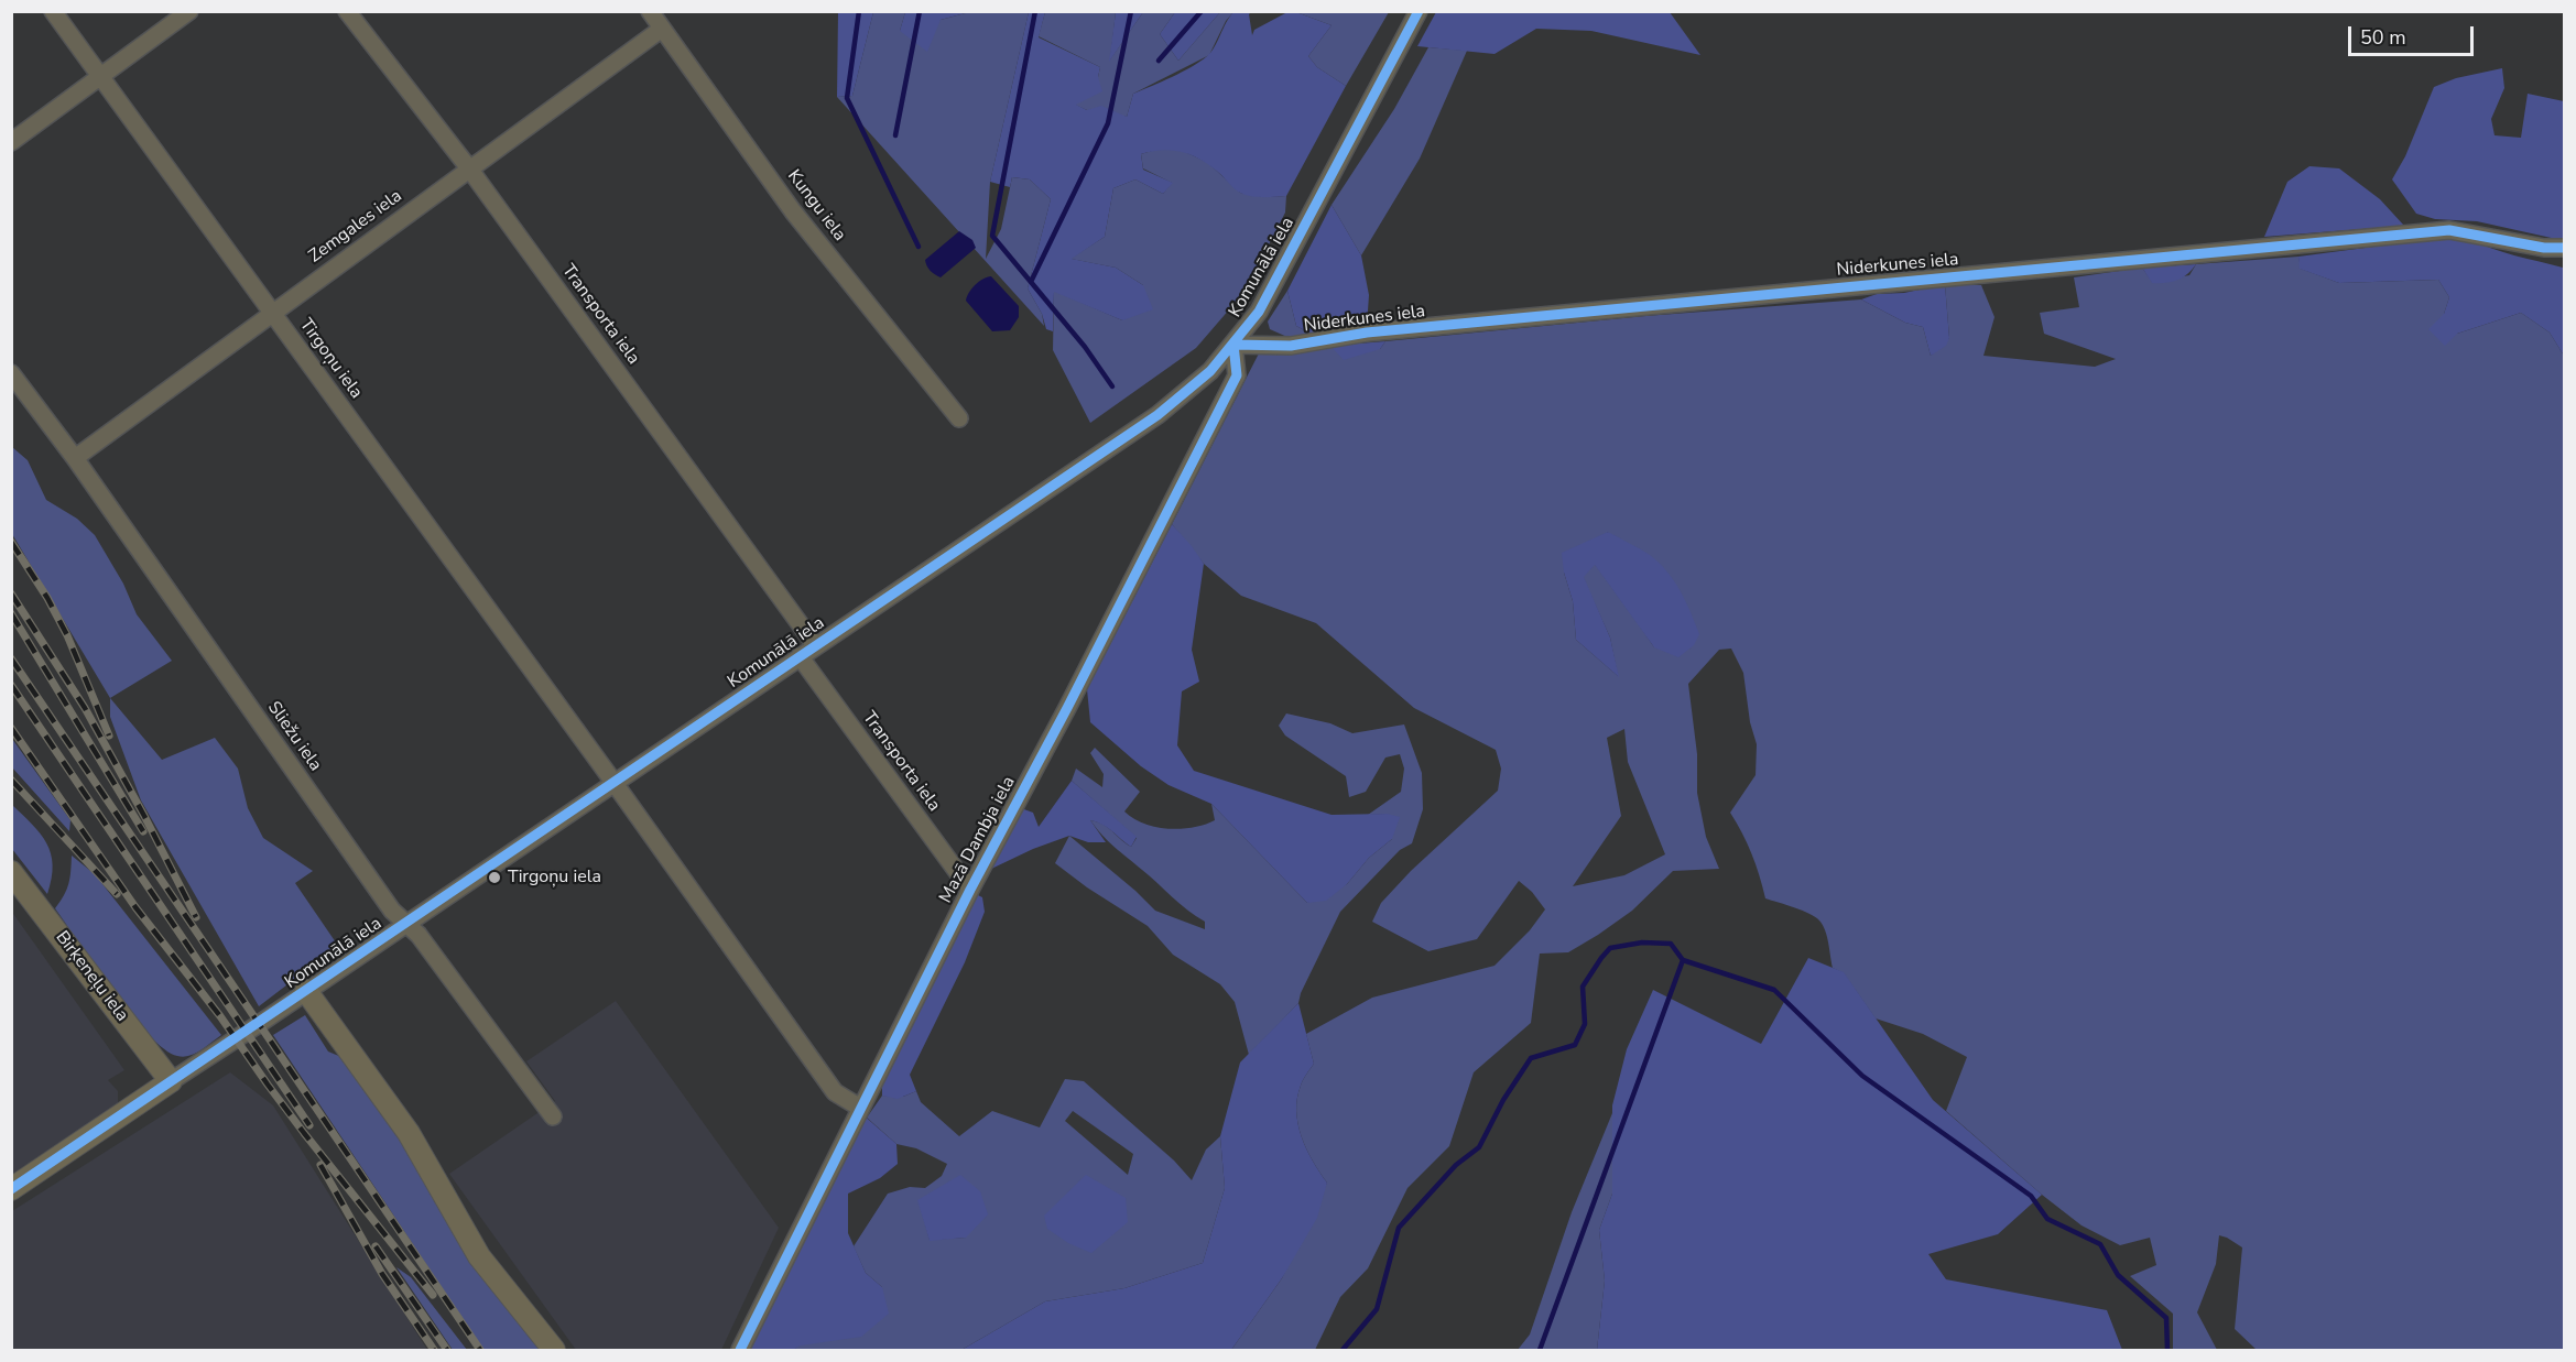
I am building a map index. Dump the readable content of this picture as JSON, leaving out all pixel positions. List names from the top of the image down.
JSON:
{
  "streets": {
    "main road": ["Komunālā iela", "Birķeneļu iela"],
    "street": [
      "Kungu iela",
      "Zemgales iela",
      "Niderkunes iela",
      "Transporta iela",
      "Tirgoņu iela",
      "Sliežu iela",
      "Mazā Dambja iela"
    ]
  },
  "crossings": [
    ["Kungu iela", "Zemgales iela"],
    ["Zemgales iela", "Transporta iela"],
    ["Zemgales iela", "Tirgoņu iela"],
    ["Zemgales iela", "Sliežu iela"],
    ["Niderkunes iela", "Komunālā iela"],
    ["Niderkunes iela", "Mazā Dambja iela"],
    ["Komunālā iela", "Transporta iela"],
    ["Komunālā iela", "Tirgoņu iela"],
    ["Komunālā iela", "Sliežu iela"],
    ["Komunālā iela", "Mazā Dambja iela"],
    ["Komunālā iela", "Birķeneļu iela"],
    ["Transporta iela", "Mazā Dambja iela"],
    ["Tirgoņu iela", "Mazā Dambja iela"]
  ],
  "places": ["Tirgoņu iela"],
  "scale_bar": "50 m"
}
